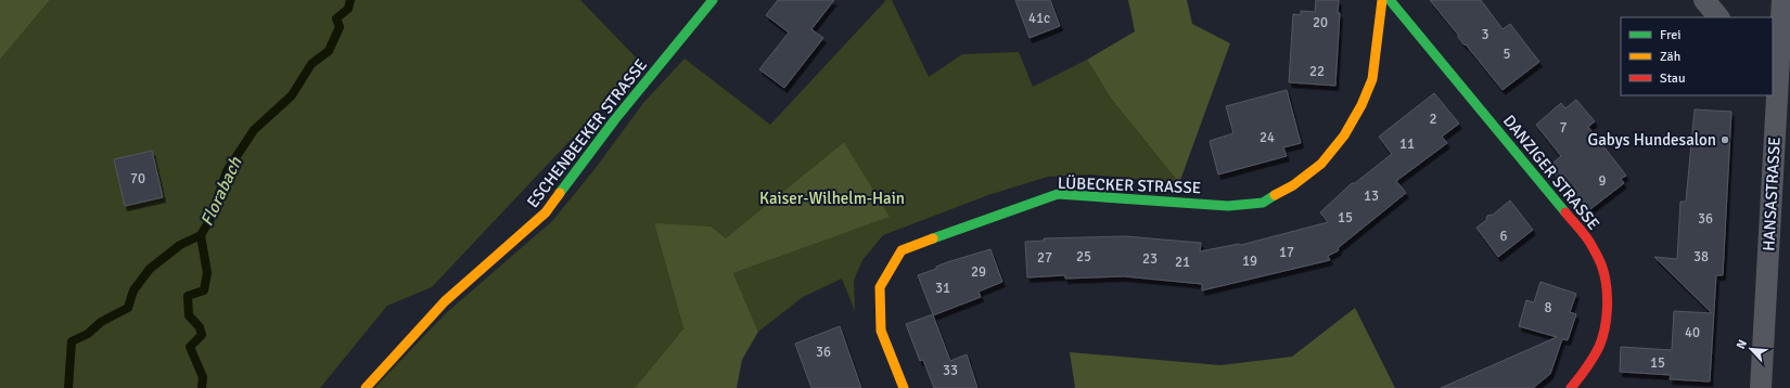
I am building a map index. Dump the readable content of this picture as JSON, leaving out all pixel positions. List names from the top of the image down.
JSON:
{
  "streets": {
    "street": [
      "ESCHENBEEKER STRASSE",
      "DANZIGER STRASSE",
      "LÜBECKER STRASSE",
      "HANSASTRASSE"
    ]
  },
  "water": ["Florabach"],
  "parks": ["Kaiser-Wilhelm-Hain"],
  "places": ["Gabys Hundesalon"],
  "house_numbers": [
    "41c",
    "20",
    "3",
    "5",
    "22",
    "2",
    "7",
    "24",
    "11",
    "70",
    "9",
    "13",
    "15",
    "36",
    "6",
    "17",
    "25",
    "38",
    "27",
    "23",
    "19",
    "21",
    "29",
    "31",
    "8",
    "40",
    "36",
    "15",
    "33"
  ],
  "legend": ["Frei", "Zäh", "Stau"],
  "north": "top left"
}
